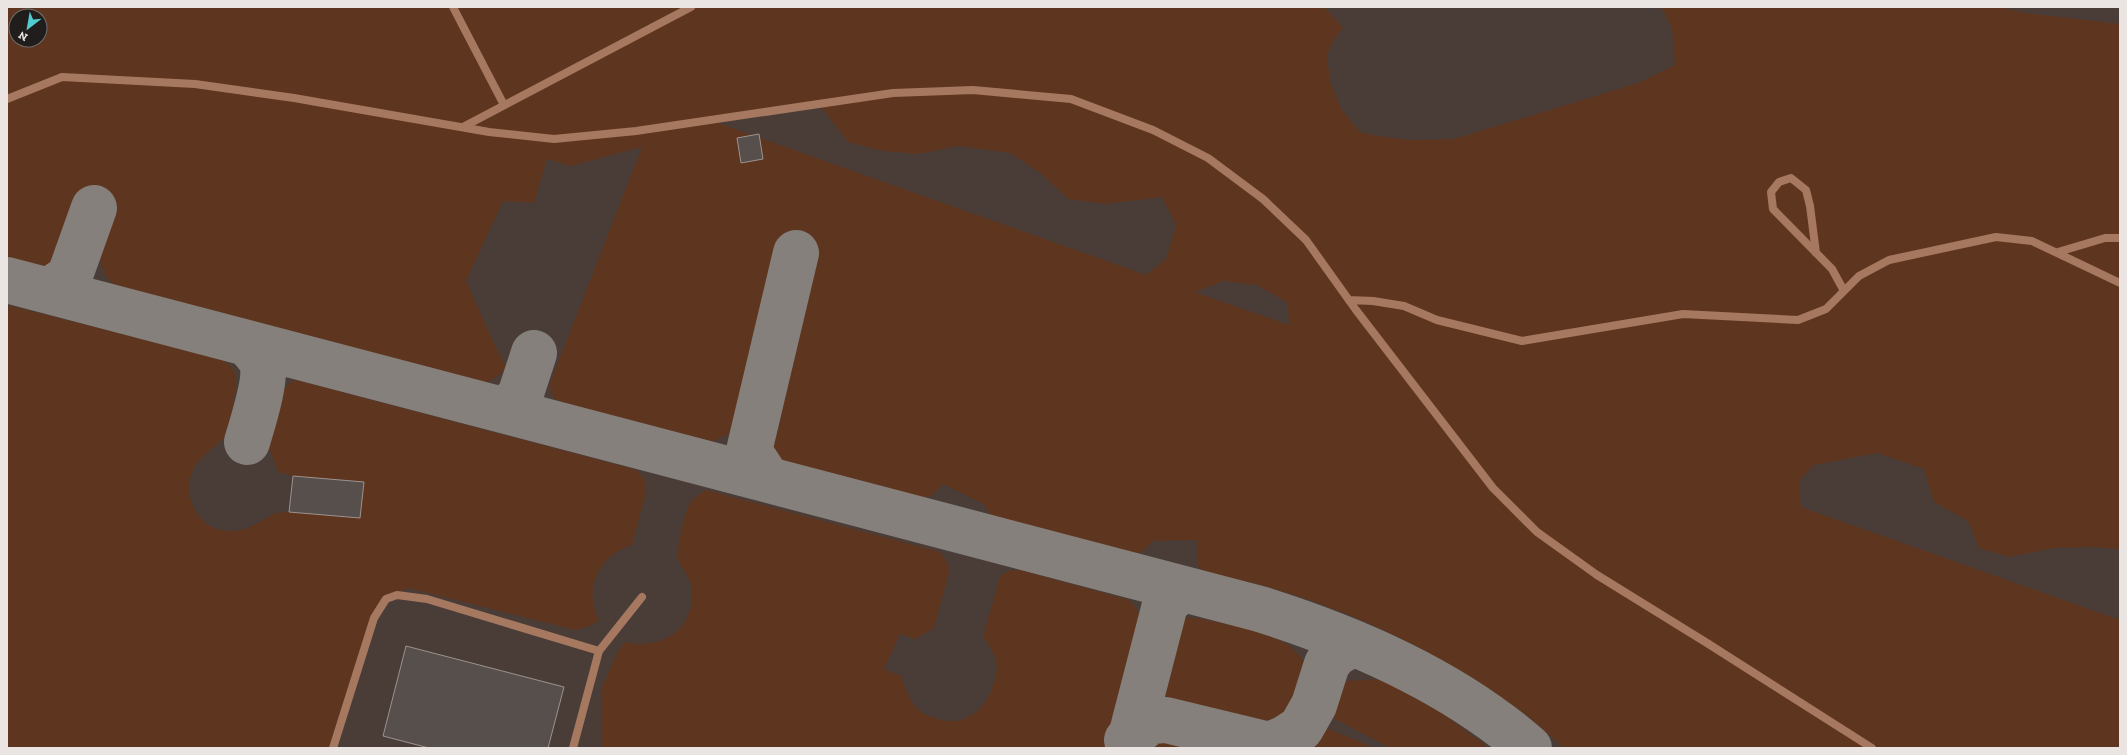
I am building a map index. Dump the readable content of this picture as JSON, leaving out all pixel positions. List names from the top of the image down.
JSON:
{
  "north": "bottom left"
}
